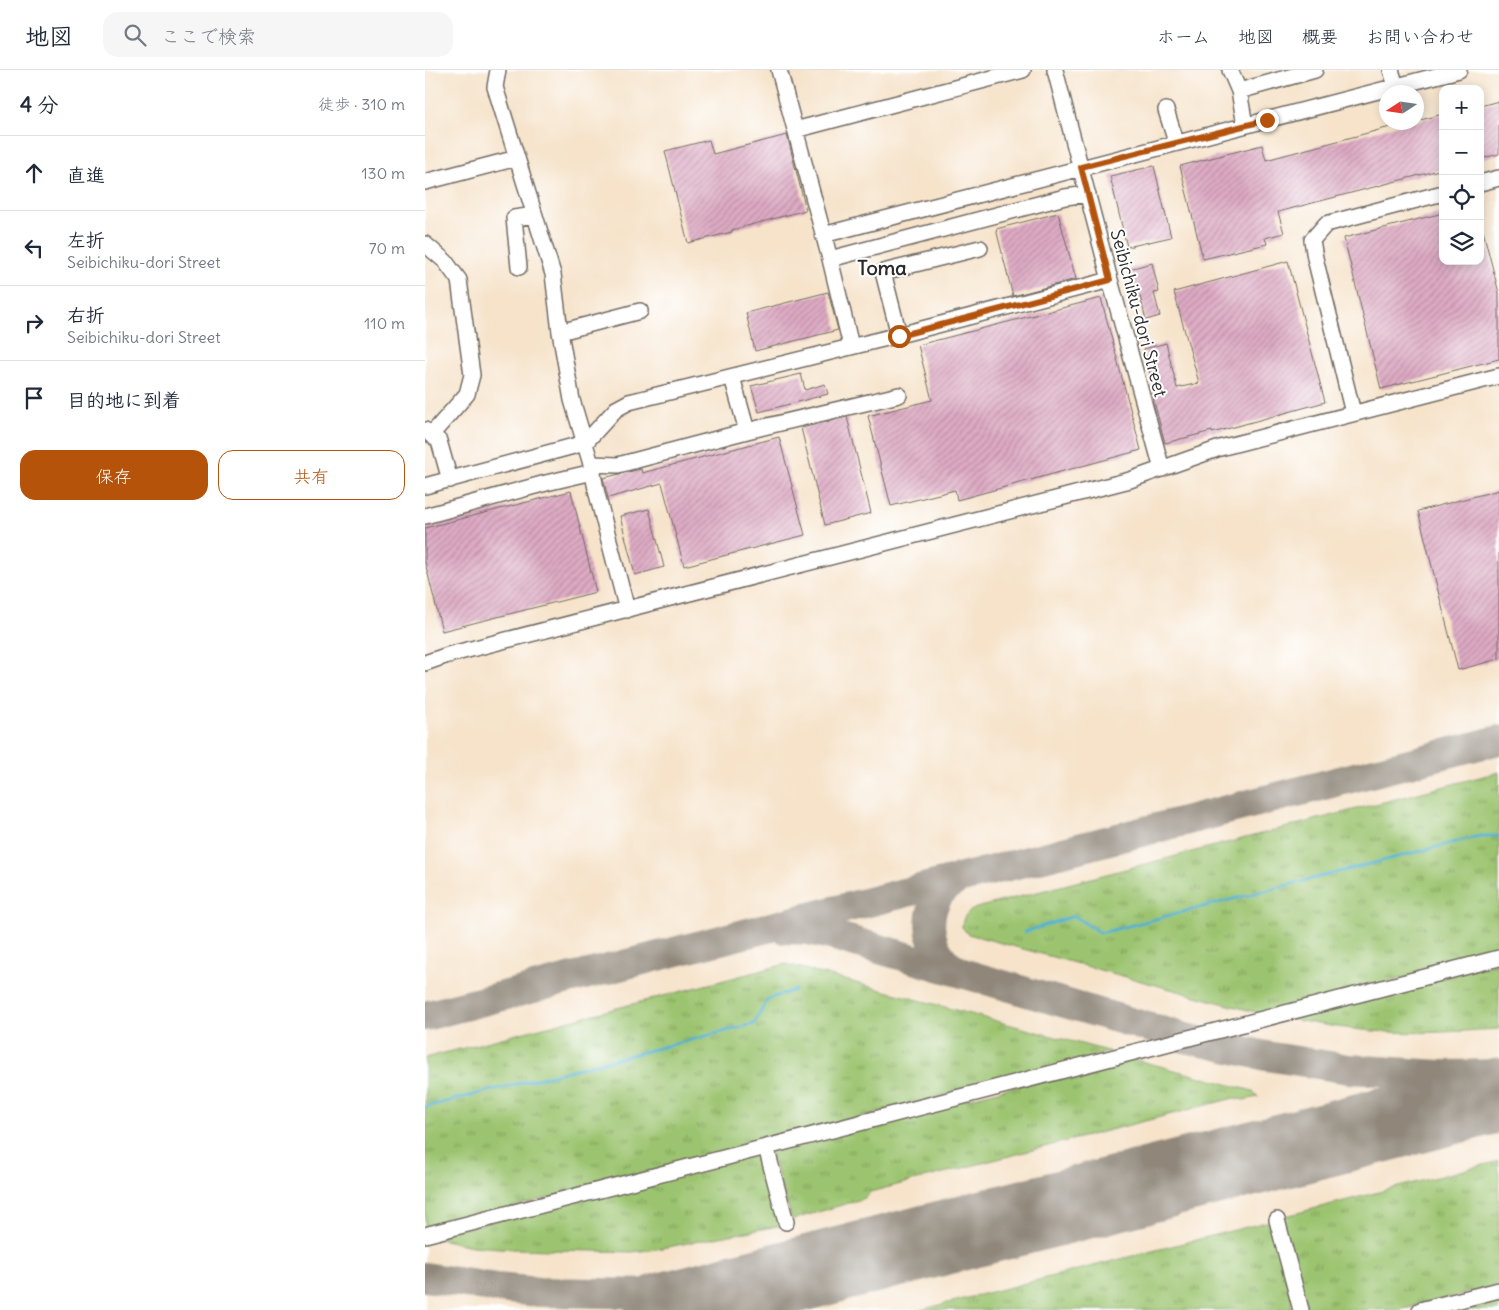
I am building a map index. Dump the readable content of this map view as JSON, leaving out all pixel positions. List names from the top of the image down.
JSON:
{
  "streets": {
    "street": ["Seibichiku-dori Street"]
  },
  "districts": ["Toma"],
  "north": "left",
  "page": {
    "header": "地図",
    "search": "ここで検索",
    "nav": [
      "ホーム",
      "地図",
      "概要",
      "お問い合わせ"
    ],
    "heading": ["4 分", "徒歩 · 310 m"],
    "map_buttons": ["+", "−"],
    "list": [
      ["直進", "130 m"],
      ["左折", "Seibichiku-dori Street", "70 m"],
      ["右折", "Seibichiku-dori Street", "110 m"],
      "目的地に到着"
    ],
    "buttons": ["保存", "共有"]
  }
}
